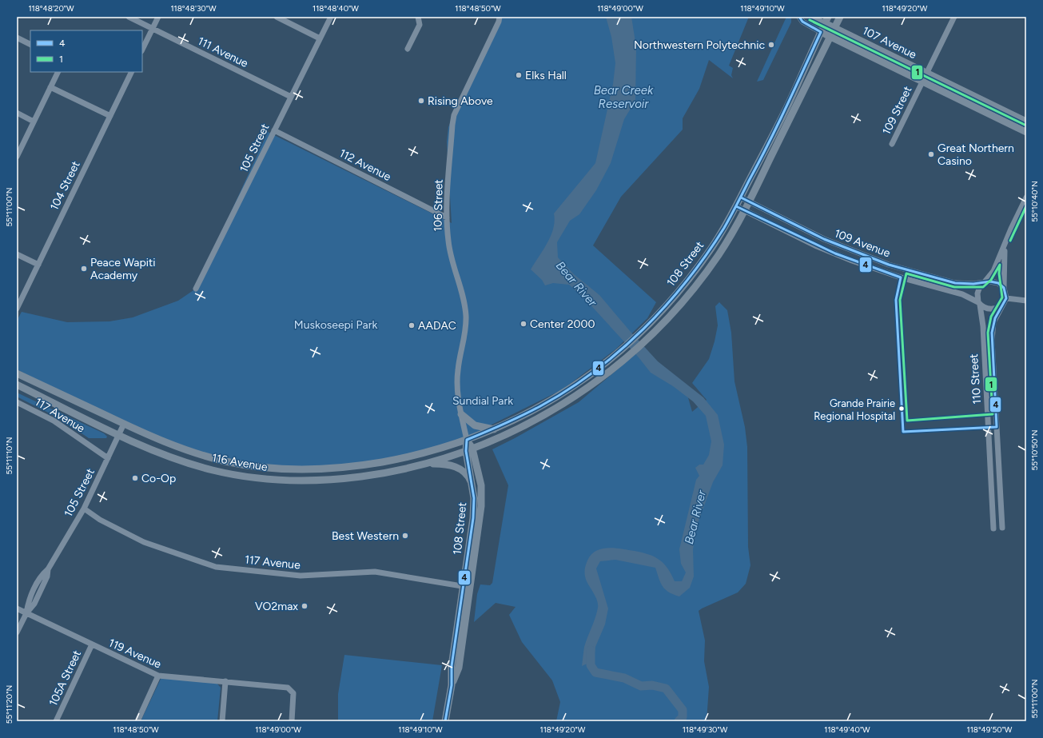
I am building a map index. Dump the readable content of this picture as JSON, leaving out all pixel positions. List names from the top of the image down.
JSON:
{
  "streets": {
    "main road": ["107 Avenue", "108 Street", "116 Avenue"],
    "street": [
      "111 Avenue",
      "109 Street",
      "105 Street",
      "112 Avenue",
      "104 Street",
      "106 Street",
      "109 Avenue",
      "110 Street",
      "117 Avenue",
      "119 Avenue",
      "105A Street"
    ]
  },
  "crossings": [
    ["107 Avenue", "109 Street"],
    ["107 Avenue", "108 Street"],
    ["111 Avenue", "105 Street"],
    ["105 Street", "112 Avenue"],
    ["105 Street", "117 Avenue"],
    ["105 Street", "116 Avenue"],
    ["105 Street", "119 Avenue"],
    ["112 Avenue", "106 Street"],
    ["106 Street", "108 Street"],
    ["106 Street", "116 Avenue"],
    ["109 Avenue", "108 Street"],
    ["109 Avenue", "110 Street"],
    ["108 Street", "117 Avenue"],
    ["108 Street", "116 Avenue"],
    ["119 Avenue", "105A Street"]
  ],
  "water": ["Bear Creek Reservoir", "Bear River"],
  "parks": ["Muskoseepi Park", "Sundial Park"],
  "places": [
    "Northwestern Polytechnic",
    "Elks Hall",
    "Rising Above",
    "Great Northern Casino",
    "Peace Wapiti Academy",
    "Center 2000",
    "AADAC",
    "Grande Prairie Regional Hospital",
    "Co-Op",
    "Best Western",
    "VO2max"
  ],
  "lines": ["transit line 4", "transit line 1"],
  "legend": ["4", "1"],
  "coordinates": [
    "118°48'20\"W",
    "118°48'30\"W",
    "118°48'40\"W",
    "118°48'50\"W",
    "118°49'00\"W",
    "118°49'10\"W",
    "118°49'20\"W",
    "55°10'40\"N",
    "55°11'00\"N",
    "55°10'50\"N",
    "55°11'10\"N",
    "55°11'20\"N",
    "118°49'30\"W",
    "118°49'40\"W",
    "118°49'50\"W"
  ]
}
